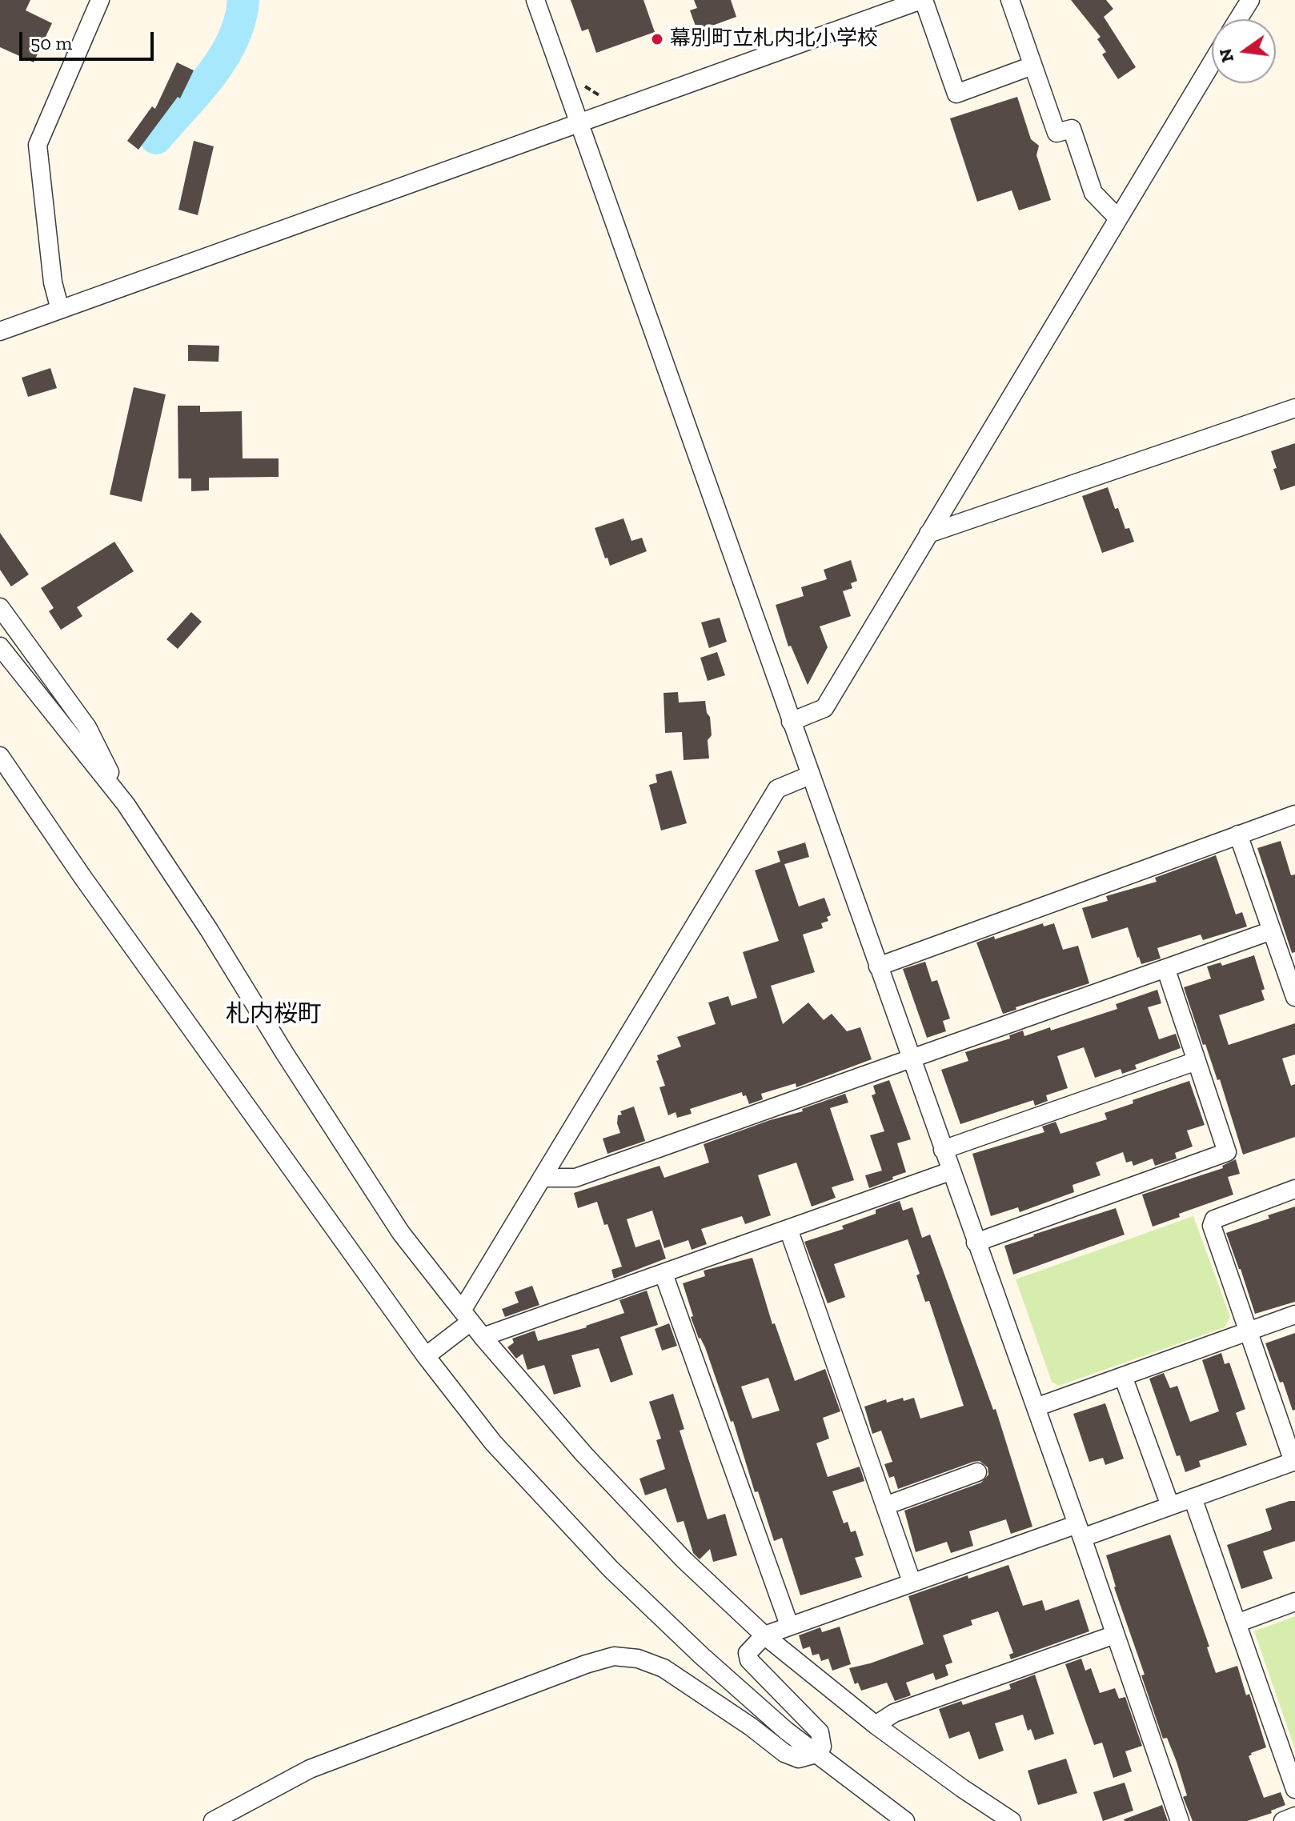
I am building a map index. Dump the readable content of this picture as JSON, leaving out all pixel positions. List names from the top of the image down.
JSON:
{
  "districts": ["札内桜町"],
  "places": ["幕別町立札内北小学校"],
  "scale_bar": "50 m",
  "north": "left"
}
